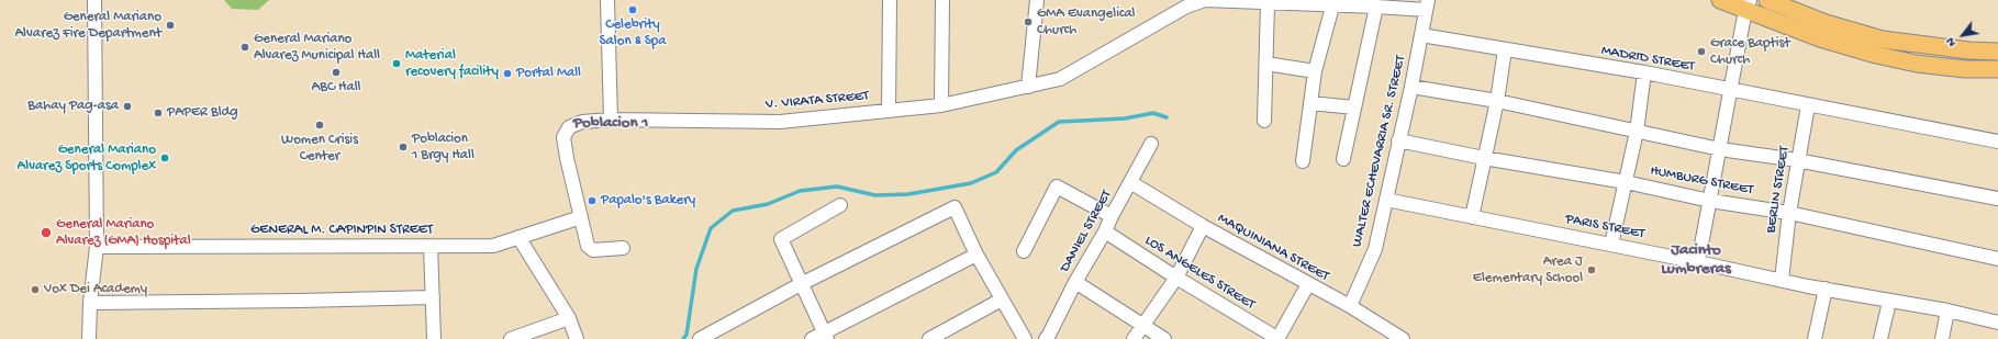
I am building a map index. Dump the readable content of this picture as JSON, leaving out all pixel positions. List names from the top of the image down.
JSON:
{
  "streets": {
    "street": [
      "MADRID STREET",
      "V. VIRATA STREET",
      "WALTER ECHEVARRIA SR. STREET",
      "HUMBURG STREET",
      "BERLIN STREET",
      "PARIS STREET",
      "GENERAL M. CAPINPIN STREET",
      "DANIEL STREET",
      "MAQUINIANA STREET",
      "LOS ANGELES STREET"
    ]
  },
  "crossings": [
    ["MADRID STREET", "WALTER ECHEVARRIA SR. STREET"],
    ["MADRID STREET", "BERLIN STREET"],
    ["V. VIRATA STREET", "GENERAL M. CAPINPIN STREET"],
    ["WALTER ECHEVARRIA SR. STREET", "HUMBURG STREET"],
    ["WALTER ECHEVARRIA SR. STREET", "PARIS STREET"],
    ["WALTER ECHEVARRIA SR. STREET", "MAQUINIANA STREET"],
    ["HUMBURG STREET", "BERLIN STREET"],
    ["BERLIN STREET", "PARIS STREET"],
    ["DANIEL STREET", "MAQUINIANA STREET"],
    ["DANIEL STREET", "LOS ANGELES STREET"]
  ],
  "districts": ["Poblacion 1", "Jacinto Lumbreras"],
  "places": [
    "Celebrity Salon & Spa",
    "GMA Evangelical Church",
    "General Mariano Alvarez Fire Department",
    "General Mariano Alvarez Municipal Hall",
    "Grace Baptist Church",
    "Material recovery facility",
    "ABC Hall",
    "Portal Mall",
    "Bahay Pag-asa",
    "PAPER Bldg",
    "Women Crisis Center",
    "Poblacion 1 Brgy Hall",
    "General Mariano Alvarez Sports Complex",
    "Papalo's Bakery",
    "General Mariano Alvarez (GMA) Hospital",
    "Area J Elementary School",
    "Vox Dei Academy"
  ],
  "north": "bottom left"
}
